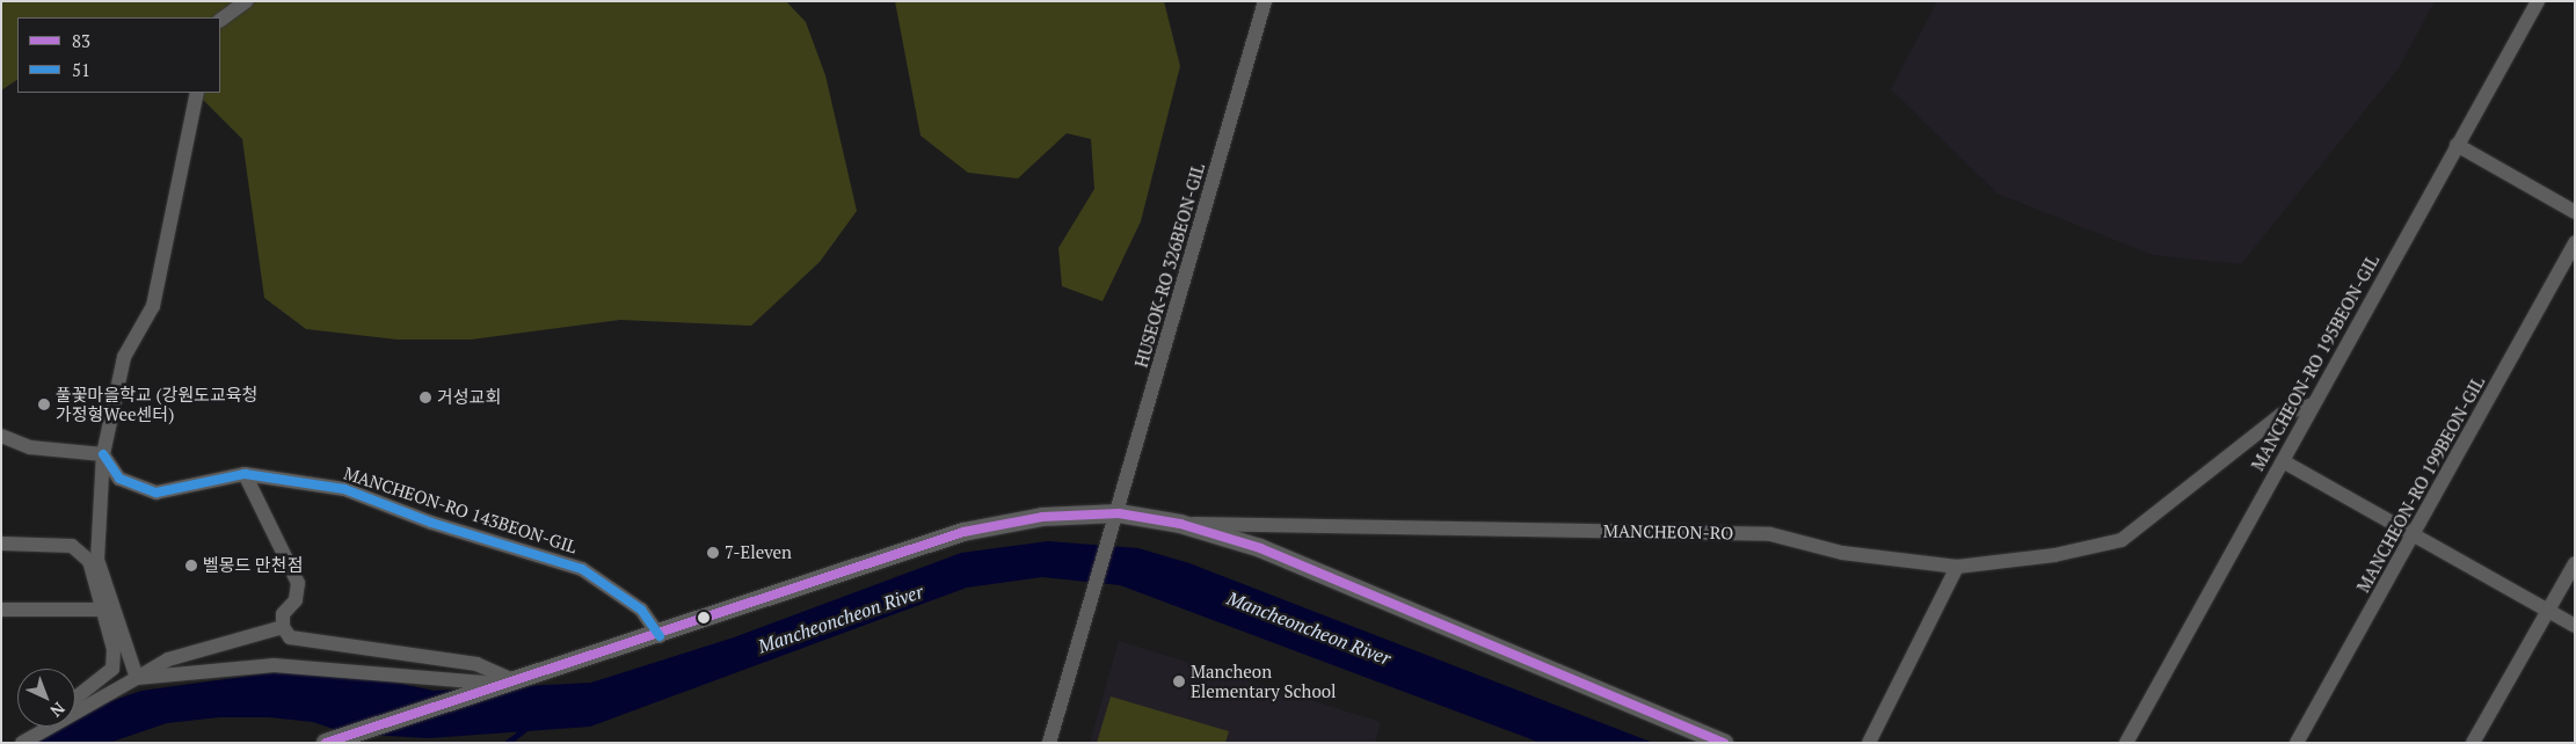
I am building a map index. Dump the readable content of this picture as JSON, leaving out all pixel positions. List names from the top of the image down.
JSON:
{
  "streets": {
    "street": [
      "HUSEOK-RO 326BEON-GIL",
      "MANCHEON-RO 195BEON-GIL",
      "MANCHEON-RO 199BEON-GIL",
      "MANCHEON-RO 143BEON-GIL",
      "MANCHEON-RO"
    ]
  },
  "crossings": [
    ["HUSEOK-RO 326BEON-GIL", "MANCHEON-RO"],
    ["MANCHEON-RO 195BEON-GIL", "MANCHEON-RO"],
    ["MANCHEON-RO 143BEON-GIL", "MANCHEON-RO"]
  ],
  "water": ["Mancheoncheon River"],
  "places": [
    "거성교회",
    "풀꽃마을학교 (강원도교육청 가정형Wee센터)",
    "7-Eleven",
    "벨몽드 만천점",
    "Mancheon Elementary School"
  ],
  "lines": ["transit line 51", "transit line 83"],
  "legend": ["83", "51"],
  "north": "bottom right"
}
